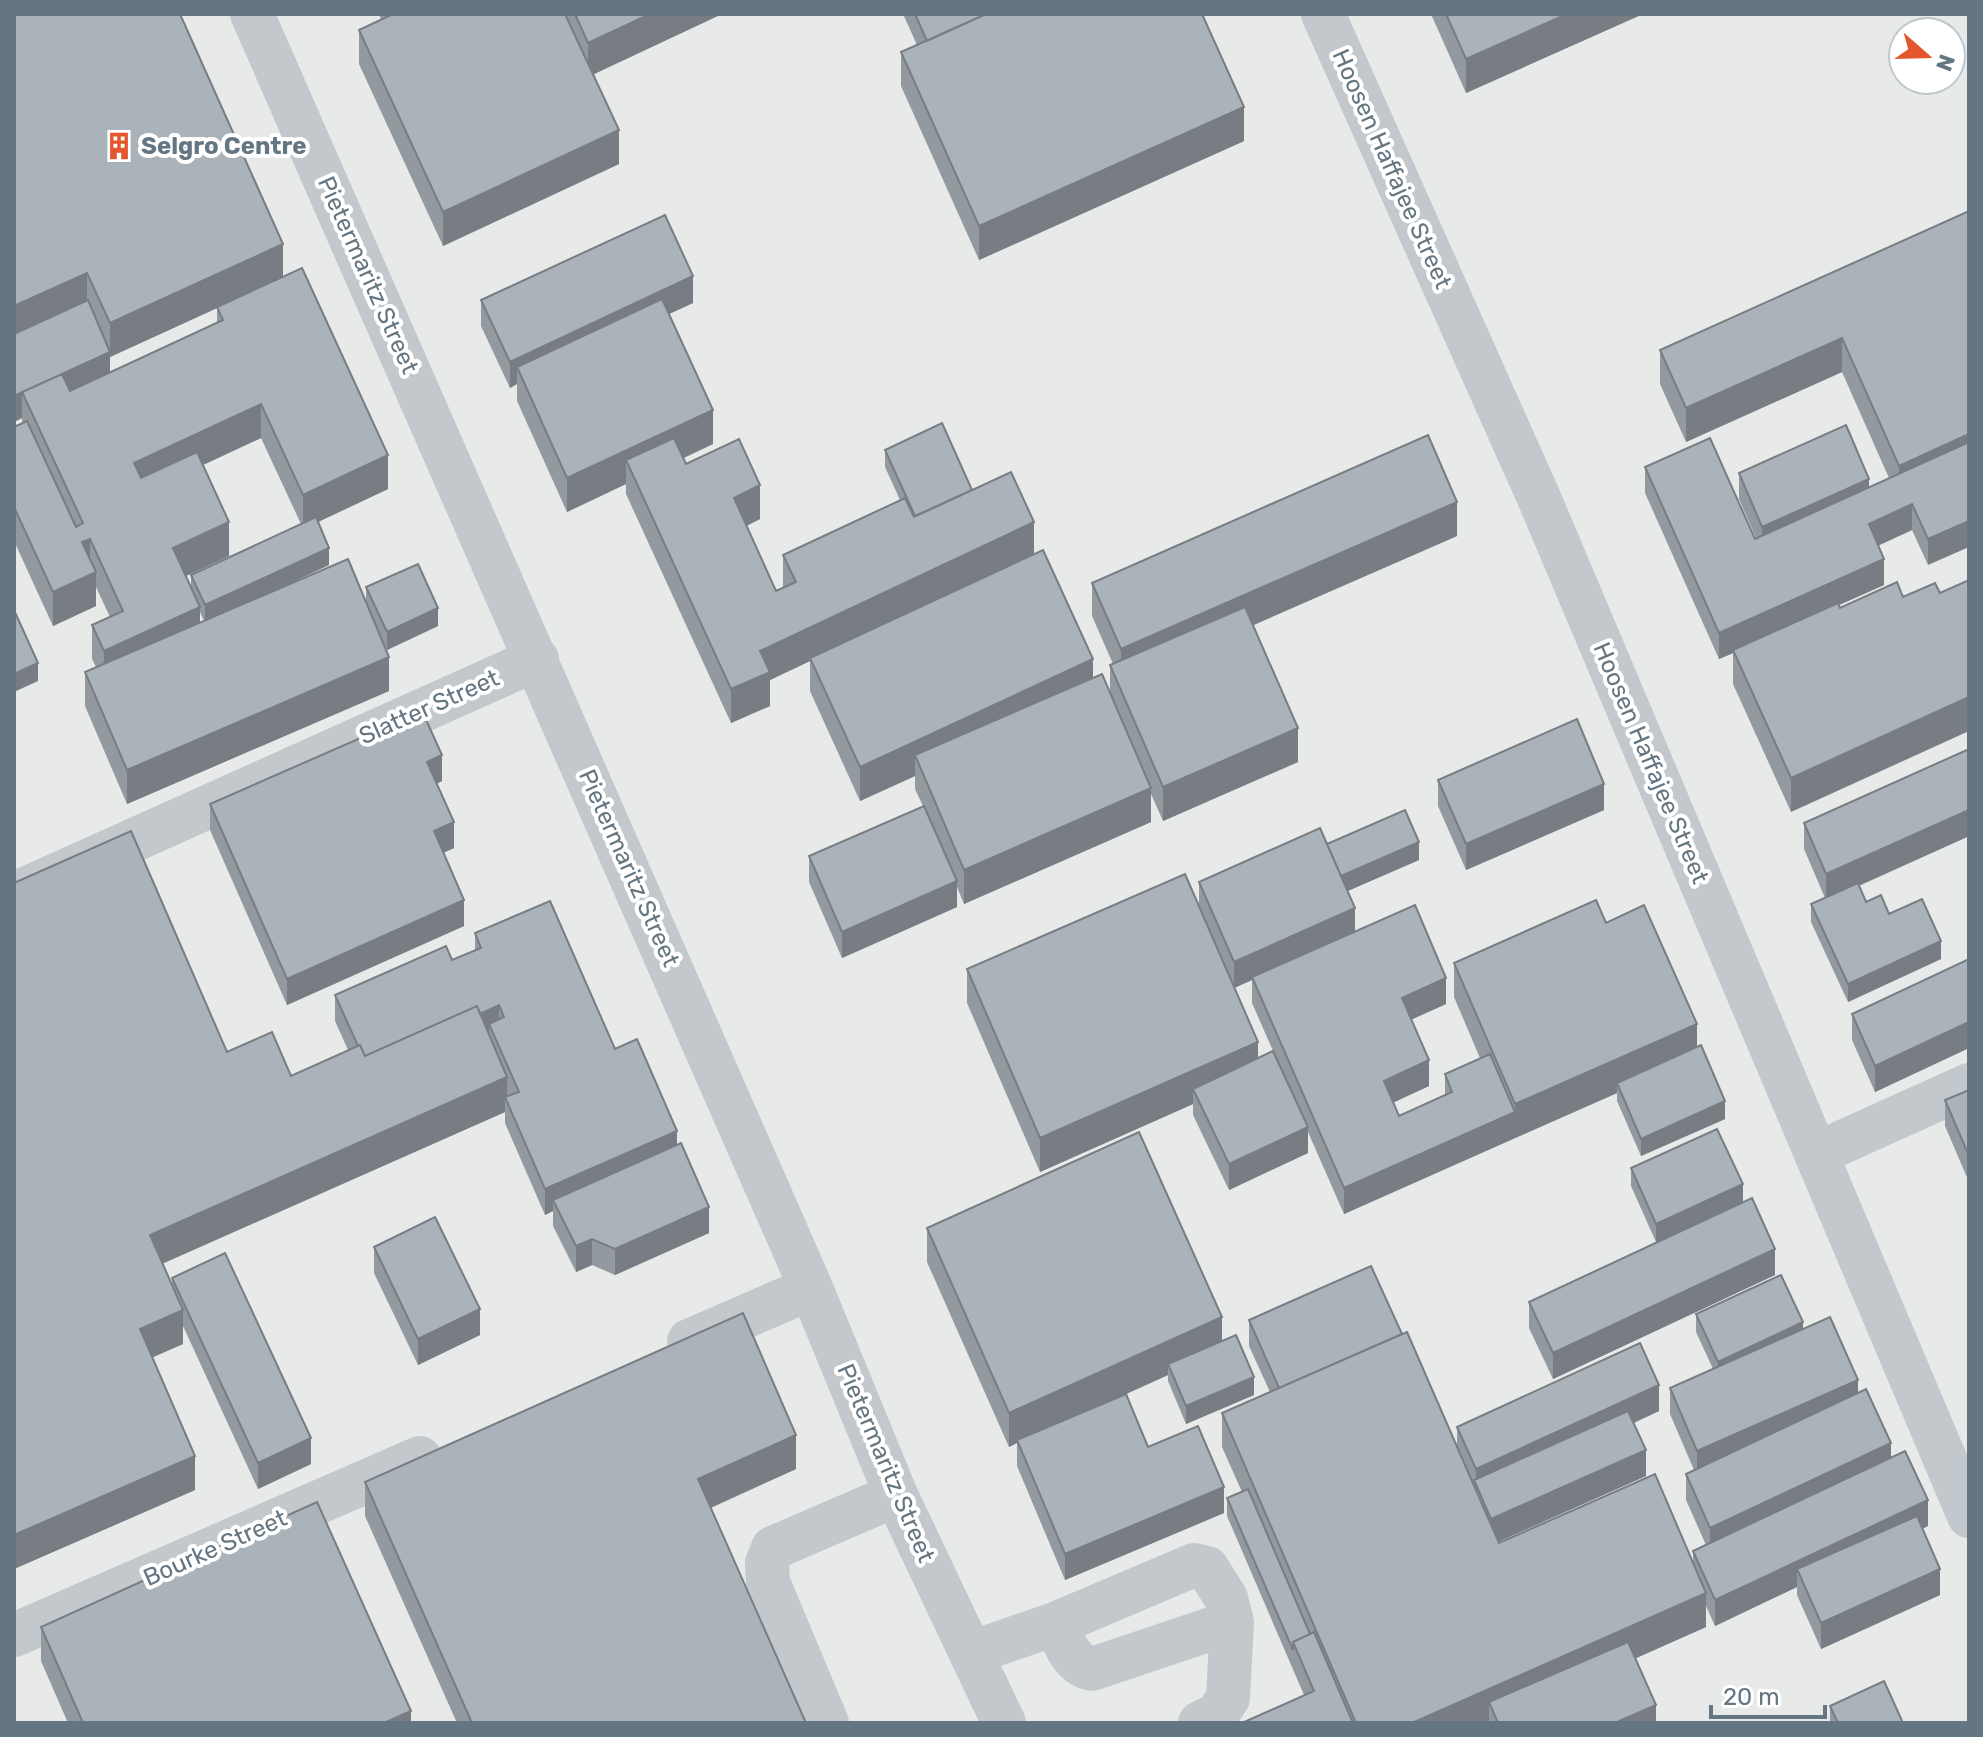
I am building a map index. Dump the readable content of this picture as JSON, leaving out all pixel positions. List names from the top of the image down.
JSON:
{
  "streets": {
    "street": [
      "Hoosen Haffajee Street",
      "Pietermaritz Street",
      "Slatter Street",
      "Bourke Street"
    ]
  },
  "crossings": [
    ["Pietermaritz Street", "Slatter Street"]
  ],
  "places": {
    "building": ["Selgro Centre"]
  },
  "scale_bar": "20 m",
  "north": "right"
}
